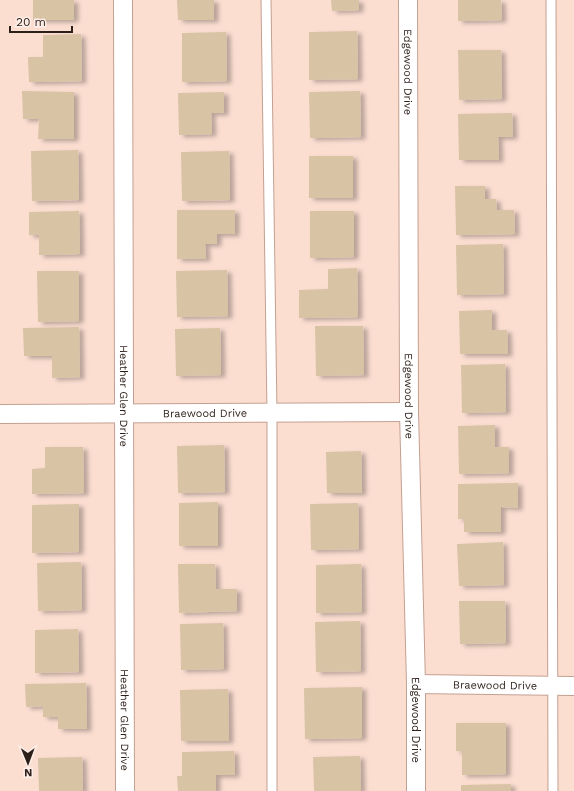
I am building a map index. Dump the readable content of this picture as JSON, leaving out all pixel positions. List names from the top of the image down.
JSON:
{
  "streets": {
    "street": ["Edgewood Drive", "Heather Glen Drive", "Braewood Drive"]
  },
  "crossings": [
    ["Edgewood Drive", "Braewood Drive"],
    ["Heather Glen Drive", "Braewood Drive"]
  ],
  "scale_bar": "20 m",
  "north": "bottom"
}
